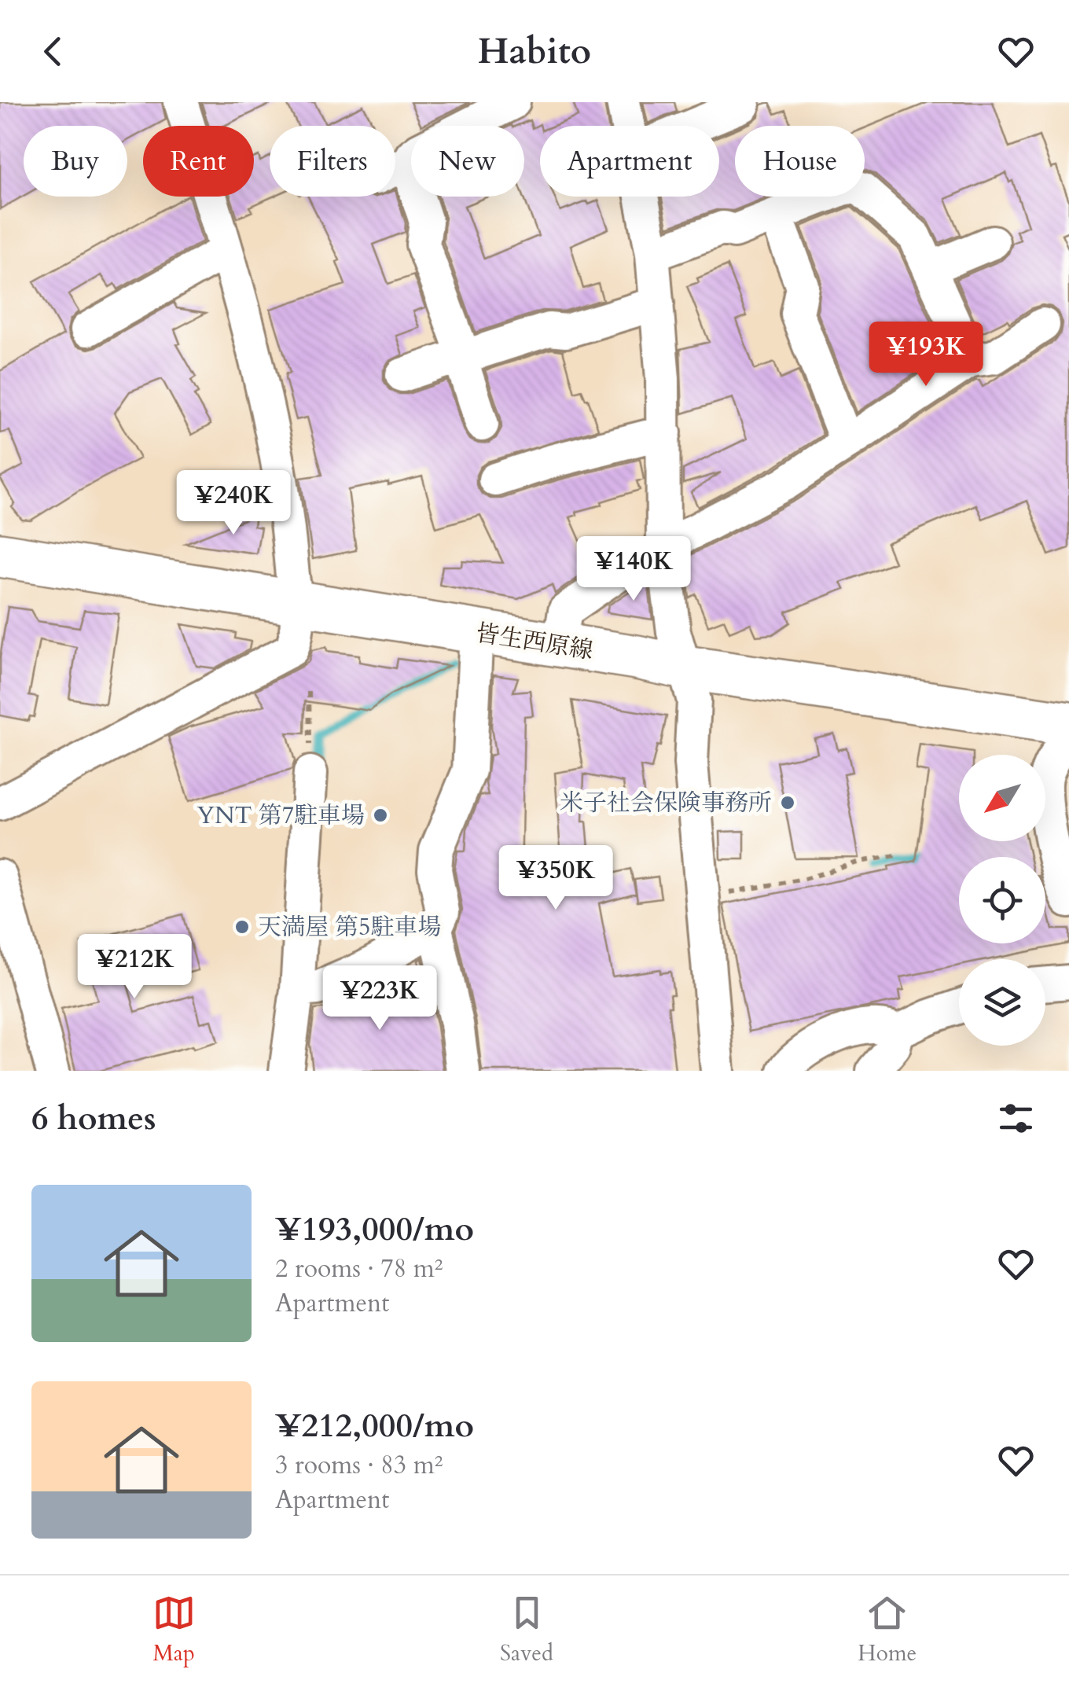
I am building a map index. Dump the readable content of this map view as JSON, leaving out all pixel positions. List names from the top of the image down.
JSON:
{
  "streets": {
    "main road": ["皆生西原線"]
  },
  "places": ["米子社会保険事務所", "YNT 第7駐車場", "天満屋 第5駐車場"],
  "north": "bottom left",
  "page": {
    "header": "Habito",
    "chip": [
      "Buy",
      "Rent",
      "Filters",
      "New",
      "Apartment",
      "House"
    ],
    "price": [
      "¥193K",
      "¥240K",
      "¥140K",
      "¥350K",
      "¥212K",
      "¥223K"
    ],
    "heading": "6 homes",
    "list": [
      {
        "name": "¥193,000/mo",
        "note": "2 rooms · 78 m² · Apartment"
      },
      {
        "name": "¥212,000/mo",
        "note": "3 rooms · 83 m² · Apartment"
      }
    ],
    "tabs": ["Map", "Saved", "Home"]
  }
}
